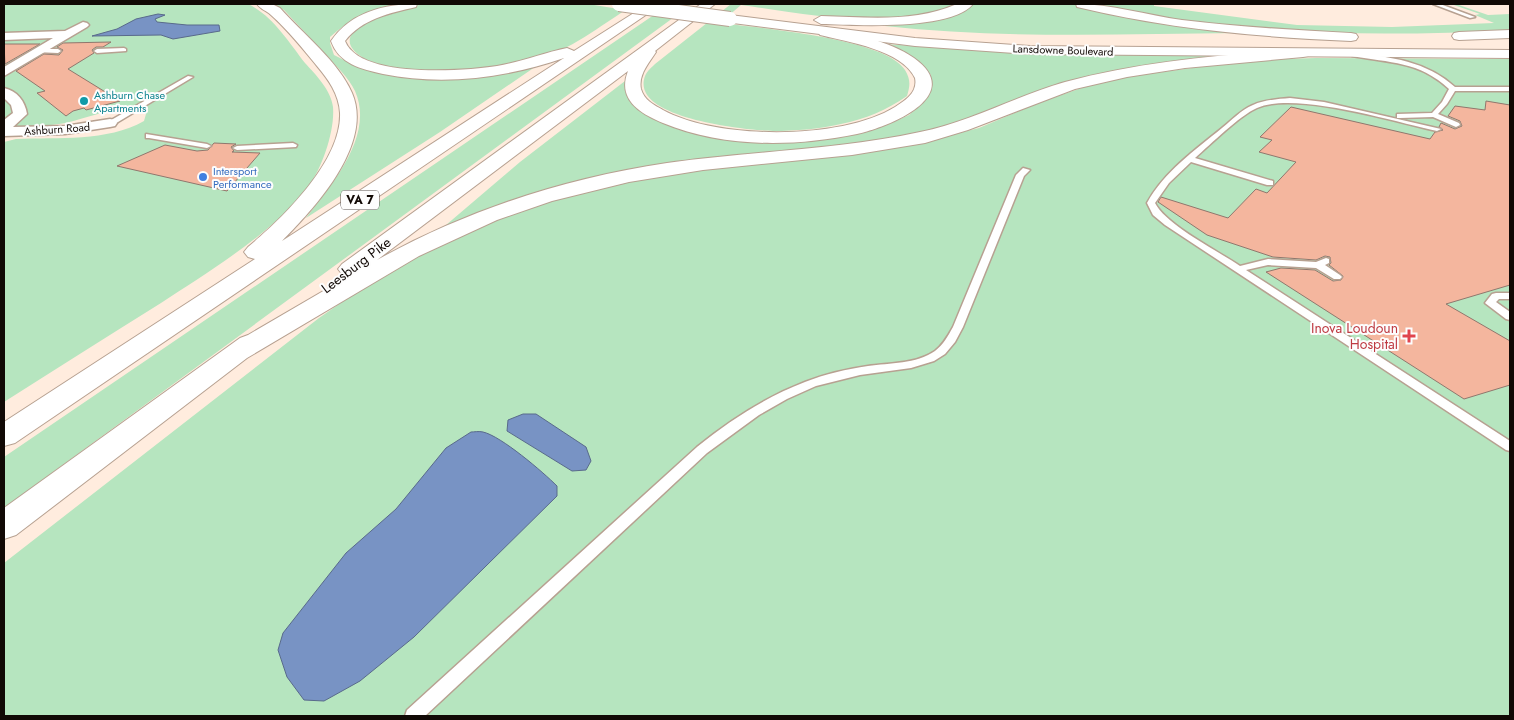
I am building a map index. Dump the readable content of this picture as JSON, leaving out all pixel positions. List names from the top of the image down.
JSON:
{
  "streets": {
    "main road": ["Lansdowne Boulevard", "VA 7", "Leesburg Pike"],
    "street": ["Ashburn Road"]
  },
  "places": {
    "other": ["Ashburn Chase Apartments", "Intersport Performance"],
    "health": ["Inova Loudoun Hospital"]
  }
}
